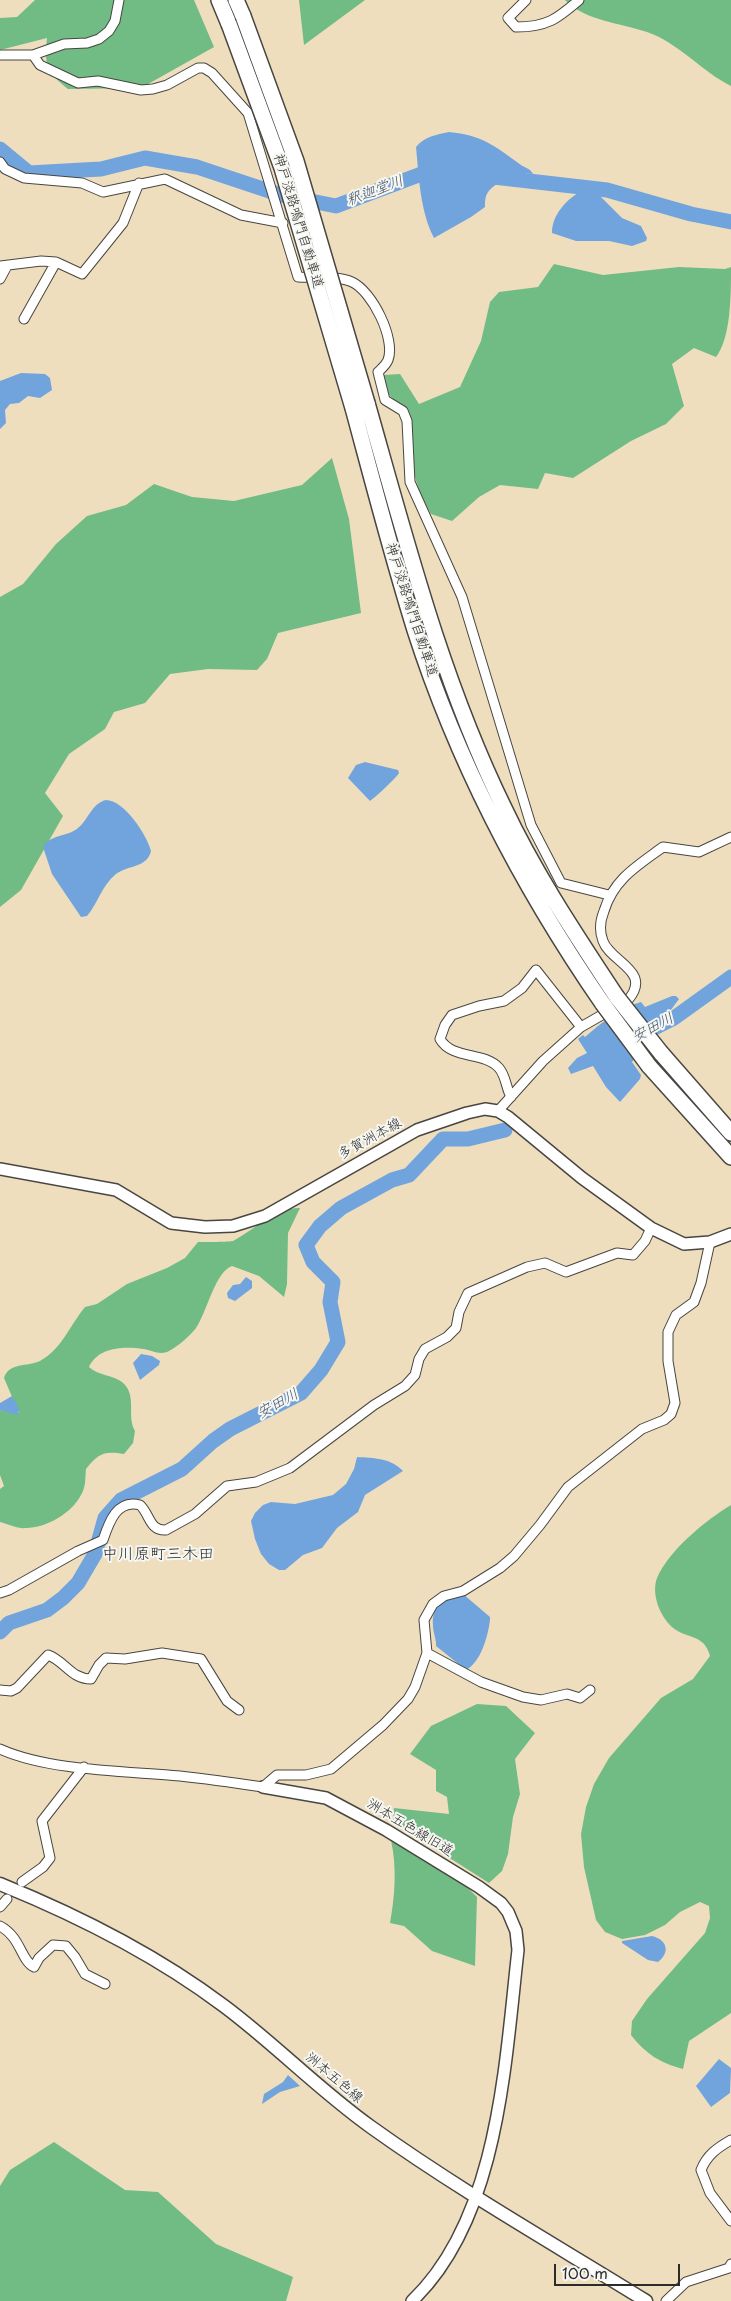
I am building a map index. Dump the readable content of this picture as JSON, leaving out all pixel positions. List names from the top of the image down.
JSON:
{
  "streets": {
    "highway": ["神戸淡路鳴門自動車道"],
    "main road": ["多賀洲本線", "洲本五色線旧道", "洲本五色線"]
  },
  "crossings": [
    ["洲本五色線旧道", "洲本五色線"]
  ],
  "districts": ["中川原町三木田"],
  "water": ["釈迦堂川", "安田川"],
  "scale_bar": "100 m"
}
